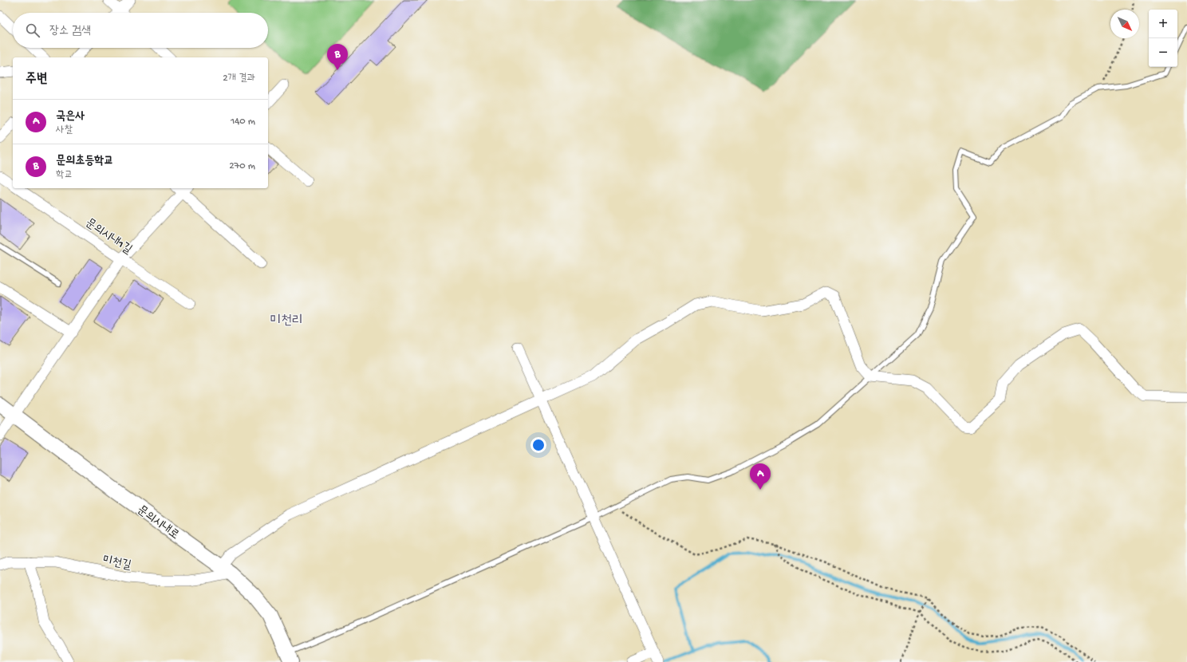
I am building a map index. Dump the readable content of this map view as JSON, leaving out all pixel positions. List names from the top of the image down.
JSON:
{
  "streets": {
    "street": ["문의시내1길", "문의시내로", "미천길"]
  },
  "crossings": [
    ["문의시내로", "미천길"]
  ],
  "districts": ["미천리"],
  "north": "bottom right",
  "page": {
    "map_buttons": ["+", "−"],
    "search": "장소 검색",
    "pins": ["B", "A"],
    "heading": ["주변", "2개 결과"],
    "list": [
      {
        "mark": "A",
        "name": "국은사",
        "note": "사찰",
        "value": "140 m"
      },
      {
        "mark": "B",
        "name": "문의초등학교",
        "note": "학교",
        "value": "270 m"
      }
    ]
  }
}
